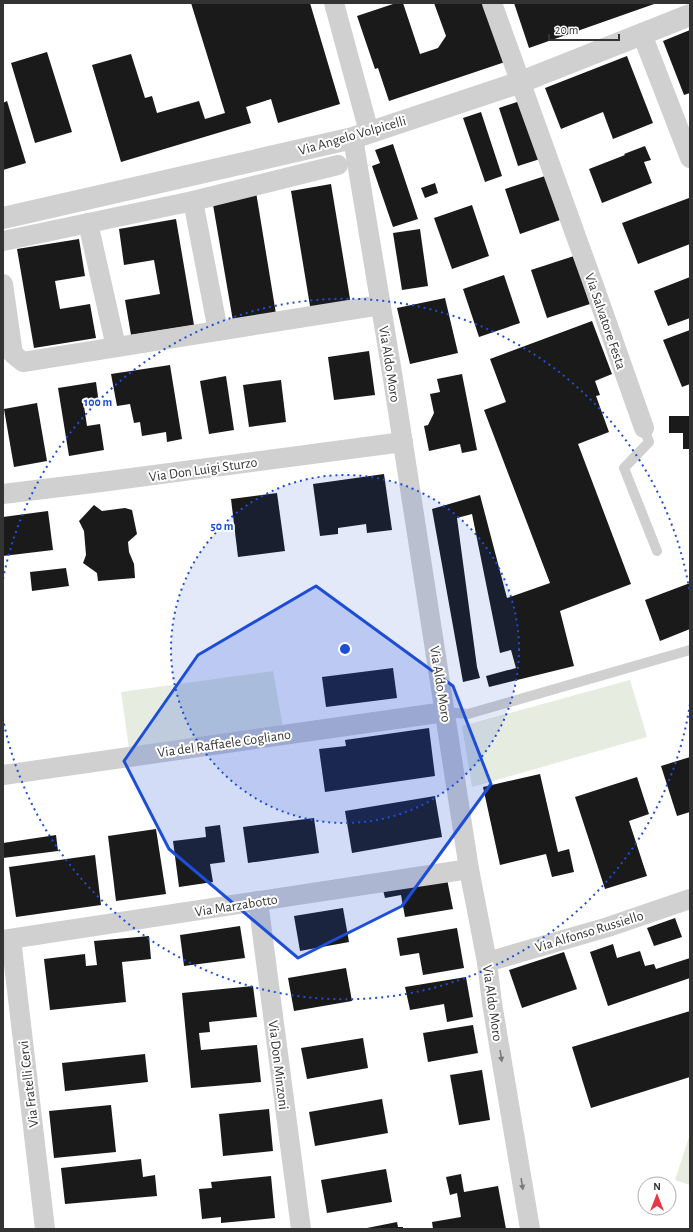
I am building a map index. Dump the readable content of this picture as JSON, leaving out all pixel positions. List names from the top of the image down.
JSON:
{
  "streets": {
    "street": [
      "Via Angelo Volpicelli",
      "Via Salvatore Festa",
      "Via Aldo Moro",
      "Via Don Luigi Sturzo",
      "Via del Raffaele Cogliano",
      "Via Marzabotto",
      "Via Alfonso Russiello",
      "Via Don Minzoni",
      "Via Fratelli Cervi"
    ]
  },
  "crossings": [
    ["Via Angelo Volpicelli", "Via Salvatore Festa"],
    ["Via Angelo Volpicelli", "Via Aldo Moro"],
    ["Via Aldo Moro", "Via Don Luigi Sturzo"],
    ["Via Aldo Moro", "Via del Raffaele Cogliano"],
    ["Via Aldo Moro", "Via Marzabotto"],
    ["Via Aldo Moro", "Via Alfonso Russiello"],
    ["Via Marzabotto", "Via Don Minzoni"],
    ["Via Marzabotto", "Via Fratelli Cervi"]
  ],
  "scale_bar": "20 m",
  "north": "top",
  "rings": ["100 m", "50 m"]
}
